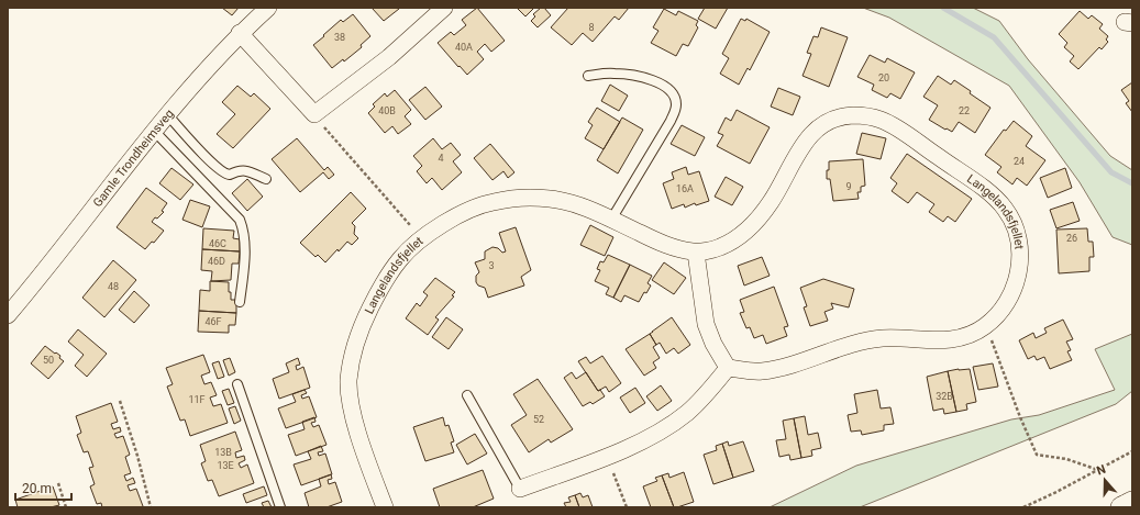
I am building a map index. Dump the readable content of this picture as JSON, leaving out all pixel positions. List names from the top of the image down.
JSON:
{
  "streets": {
    "street": ["Gamle Trondheimsveg", "Langelandsfjellet"]
  },
  "house_numbers": [
    "8",
    "38",
    "40A",
    "20",
    "40B",
    "22",
    "4",
    "24",
    "9",
    "16A",
    "26",
    "46C",
    "46D",
    "3",
    "48",
    "46F",
    "50",
    "32B",
    "11F",
    "52",
    "13B",
    "13E"
  ],
  "scale_bar": "20 m",
  "north": "top"
}
